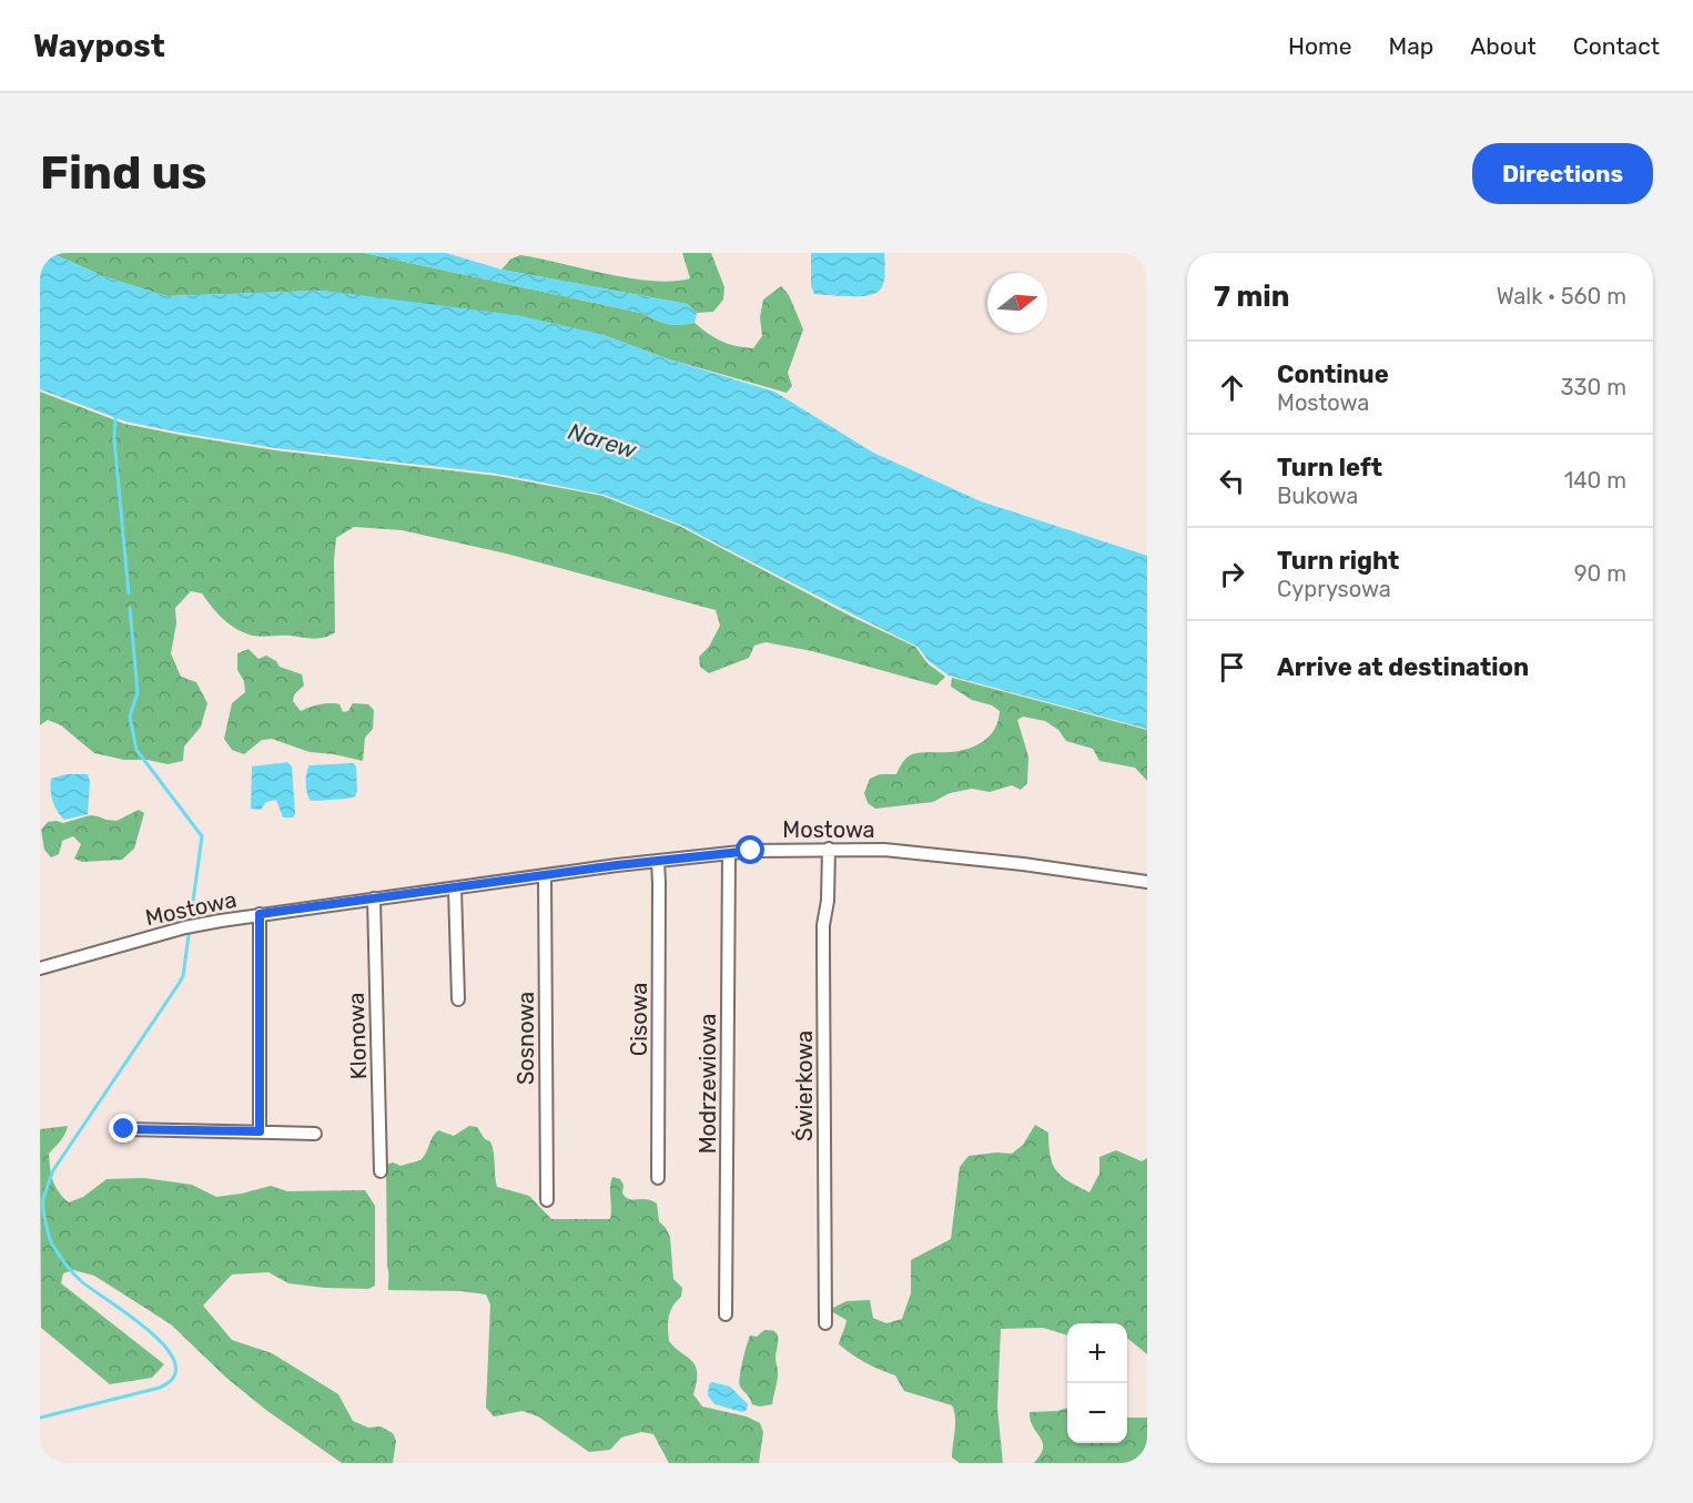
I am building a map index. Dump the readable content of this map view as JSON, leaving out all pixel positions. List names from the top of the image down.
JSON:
{
  "streets": {
    "street": [
      "Mostowa",
      "Cisowa",
      "Klonowa",
      "Sosnowa",
      "Modrzewiowa",
      "Świerkowa"
    ]
  },
  "crossings": [
    ["Mostowa", "Cisowa"],
    ["Mostowa", "Klonowa"],
    ["Mostowa", "Sosnowa"],
    ["Mostowa", "Modrzewiowa"],
    ["Mostowa", "Świerkowa"]
  ],
  "water": ["Narew"],
  "north": "right",
  "page": {
    "header": "Waypost",
    "nav": [
      "Home",
      "Map",
      "About",
      "Contact"
    ],
    "buttons": "Directions",
    "title": "Find us",
    "heading": ["7 min", "Walk · 560 m"],
    "list": [
      ["Continue", "Mostowa", "330 m"],
      ["Turn left", "Bukowa", "140 m"],
      ["Turn right", "Cyprysowa", "90 m"],
      "Arrive at destination"
    ],
    "map_buttons": ["+", "−"]
  }
}
